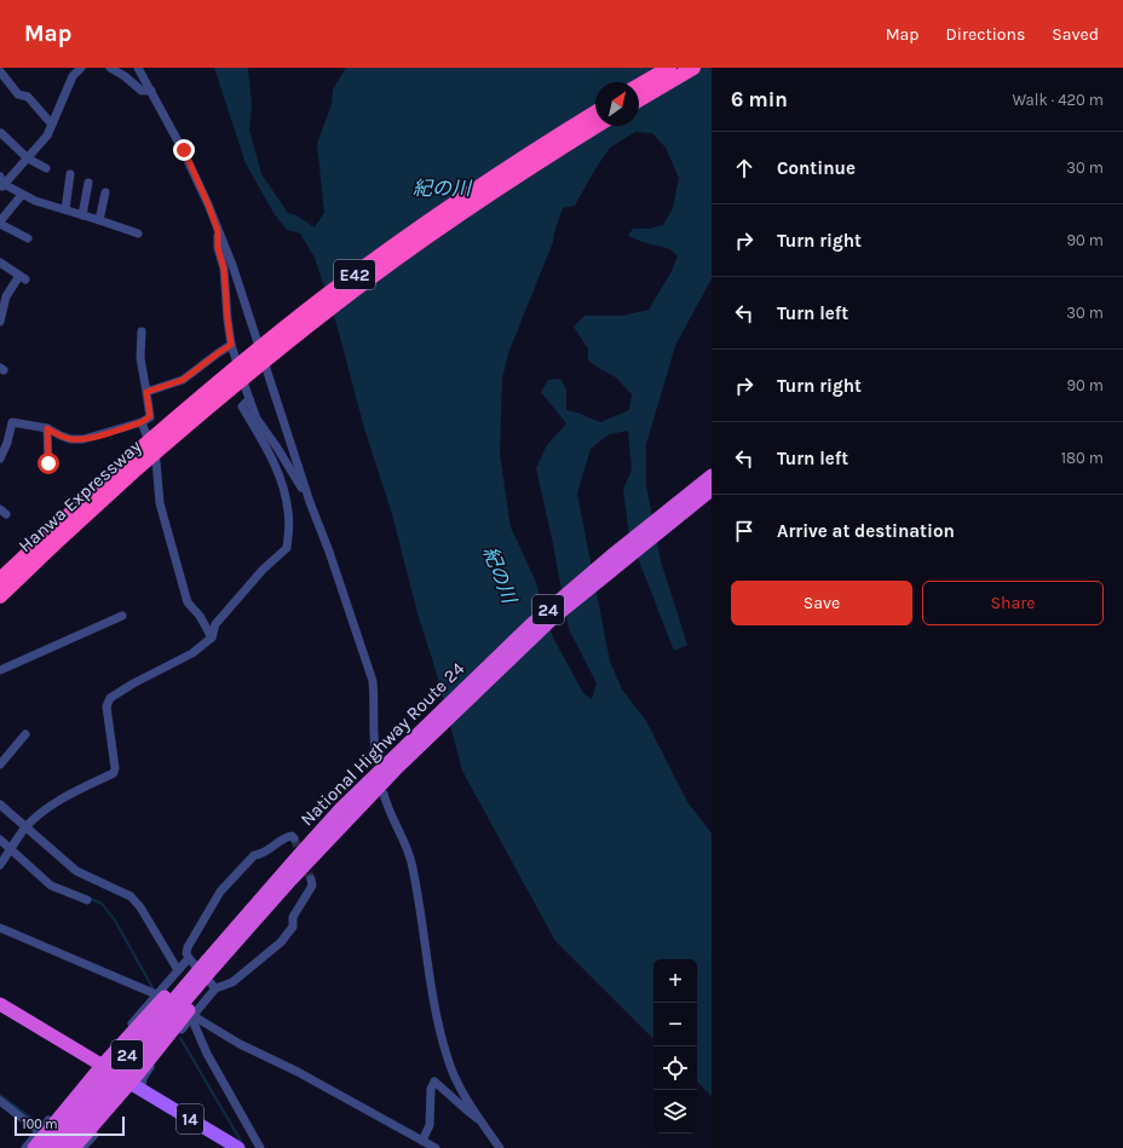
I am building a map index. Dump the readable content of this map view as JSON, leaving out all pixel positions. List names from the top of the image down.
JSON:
{
  "streets": {
    "highway": [
      "E42",
      "Hanwa Expressway",
      "24",
      "National Highway Route 24"
    ],
    "main road": ["14"]
  },
  "crossings": [
    ["24", "14"]
  ],
  "water": ["紀の川"],
  "scale_bar": "100 m",
  "north": "top right",
  "page": {
    "header": "Map",
    "nav": ["Map", "Directions", "Saved"],
    "heading": ["6 min", "Walk · 420 m"],
    "list": [
      ["Continue", "30 m"],
      ["Turn right", "90 m"],
      ["Turn left", "30 m"],
      ["Turn right", "90 m"],
      ["Turn left", "180 m"],
      "Arrive at destination"
    ],
    "buttons": ["Save", "Share"],
    "map_buttons": ["+", "−"],
    "scale": "100 m"
  }
}
